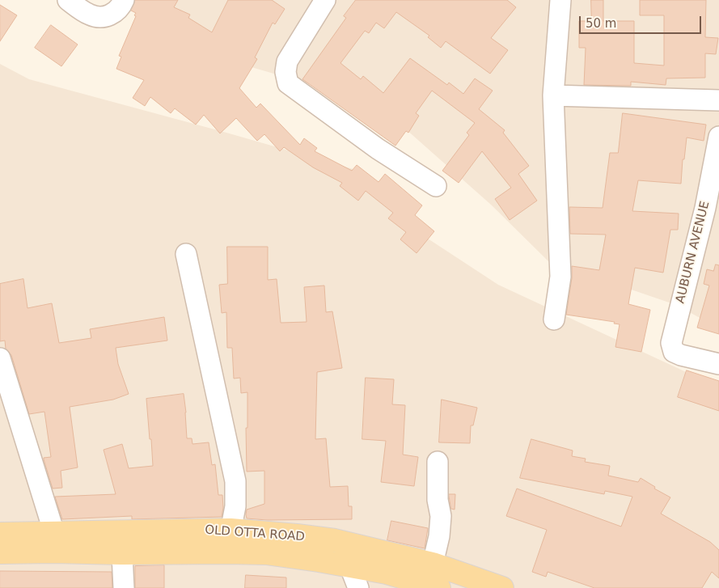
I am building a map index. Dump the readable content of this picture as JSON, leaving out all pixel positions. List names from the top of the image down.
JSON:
{
  "streets": {
    "main road": ["OLD OTTA ROAD"],
    "street": ["AUBURN AVENUE"]
  },
  "scale_bar": "50 m"
}
